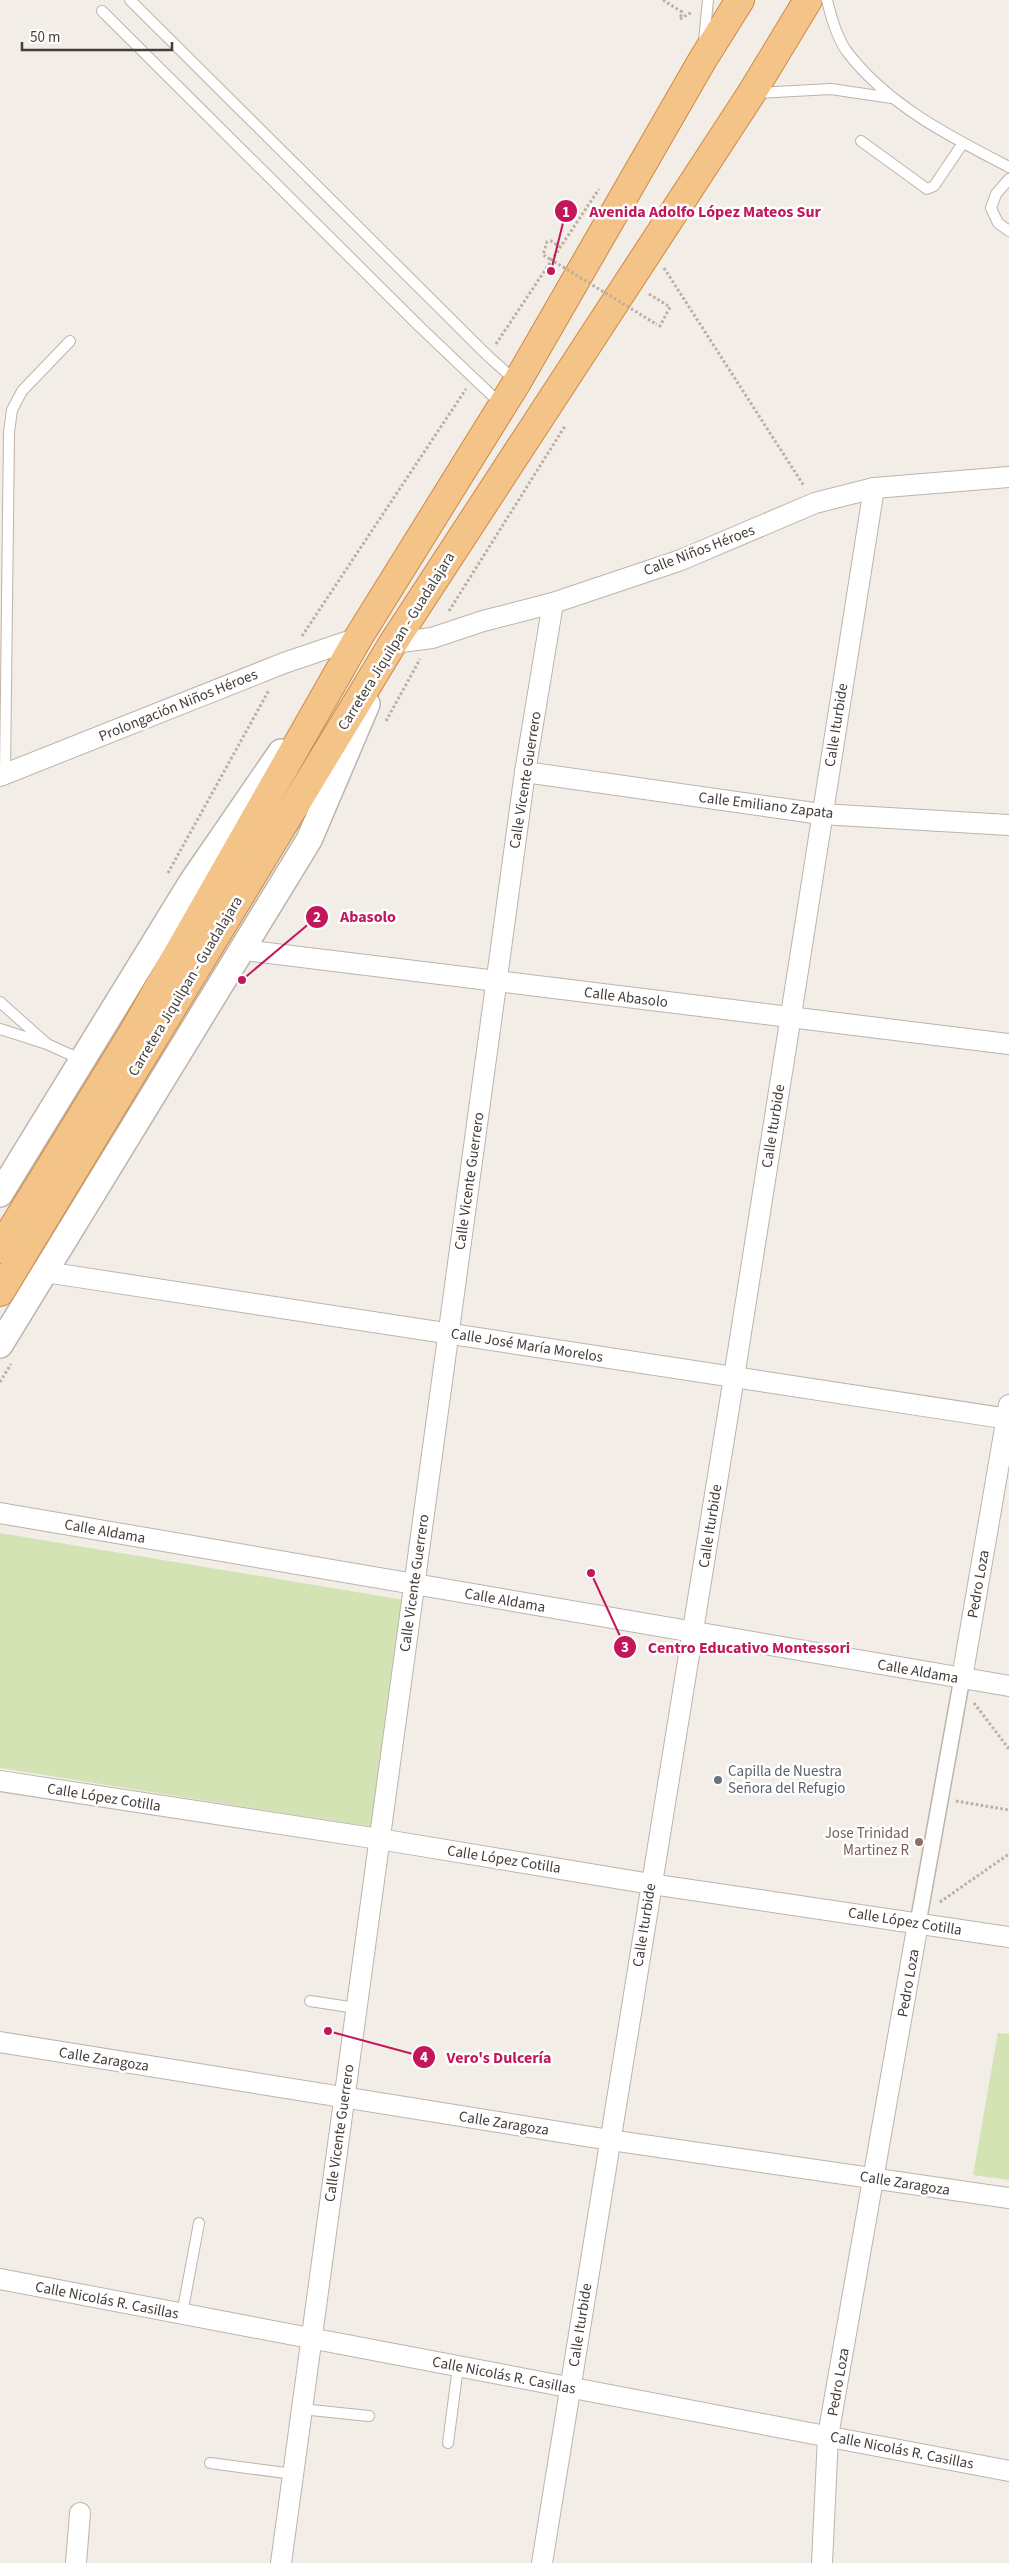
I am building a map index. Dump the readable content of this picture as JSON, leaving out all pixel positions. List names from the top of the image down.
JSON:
{
  "streets": {
    "highway": ["Carretera Jiquilpan - Guadalajara"],
    "street": [
      "Calle Niños Héroes",
      "Prolongación Niños Héroes",
      "Calle Iturbide",
      "Calle Vicente Guerrero",
      "Calle Emiliano Zapata",
      "Calle Abasolo",
      "Calle José María Morelos",
      "Calle Aldama",
      "Pedro Loza",
      "Calle López Cotilla",
      "Calle Zaragoza",
      "Calle Nicolás R. Casillas"
    ]
  },
  "crossings": [
    ["Calle Niños Héroes", "Carretera Jiquilpan - Guadalajara"],
    ["Calle Niños Héroes", "Calle Iturbide"],
    ["Calle Niños Héroes", "Calle Vicente Guerrero"],
    ["Carretera Jiquilpan - Guadalajara", "Prolongación Niños Héroes"],
    ["Calle Iturbide", "Calle Emiliano Zapata"],
    ["Calle Iturbide", "Calle Abasolo"],
    ["Calle Iturbide", "Calle José María Morelos"],
    ["Calle Iturbide", "Calle Aldama"],
    ["Calle Iturbide", "Calle López Cotilla"],
    ["Calle Iturbide", "Calle Zaragoza"],
    ["Calle Iturbide", "Calle Nicolás R. Casillas"],
    ["Calle Vicente Guerrero", "Calle Emiliano Zapata"],
    ["Calle Vicente Guerrero", "Calle Abasolo"],
    ["Calle Vicente Guerrero", "Calle José María Morelos"],
    ["Calle Vicente Guerrero", "Calle Aldama"],
    ["Calle Vicente Guerrero", "Calle López Cotilla"],
    ["Calle Vicente Guerrero", "Calle Zaragoza"],
    ["Calle Vicente Guerrero", "Calle Nicolás R. Casillas"],
    ["Calle José María Morelos", "Pedro Loza"],
    ["Calle Aldama", "Pedro Loza"],
    ["Pedro Loza", "Calle López Cotilla"],
    ["Pedro Loza", "Calle Zaragoza"],
    ["Pedro Loza", "Calle Nicolás R. Casillas"]
  ],
  "places": [
    "Avenida Adolfo López Mateos Sur",
    "Abasolo",
    "Centro Educativo Montessori",
    "Capilla de Nuestra Señora del Refugio",
    "Jose Trinidad Martinez R",
    "Vero's Dulcería"
  ],
  "scale_bar": "50 m"
}
